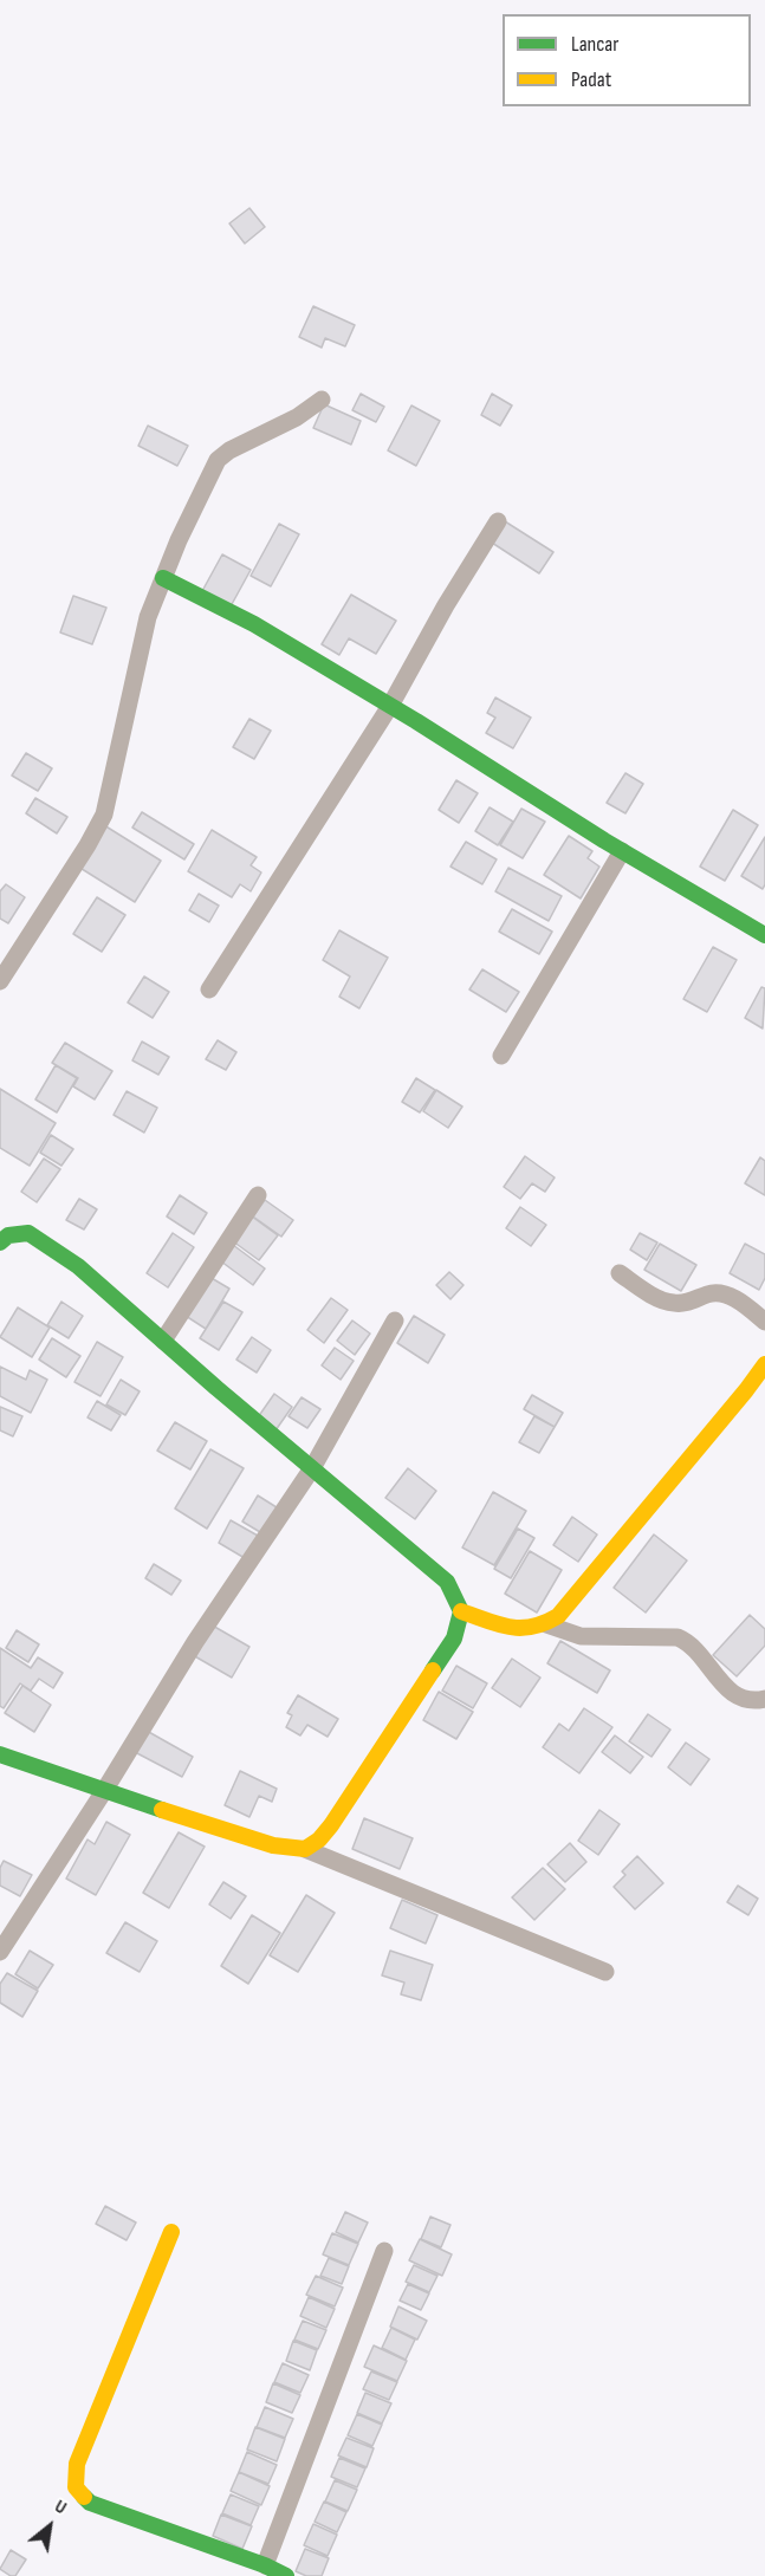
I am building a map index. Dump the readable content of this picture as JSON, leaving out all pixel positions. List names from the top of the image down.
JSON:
{
  "legend": ["Lancar", "Padat"],
  "north": "top right"
}
